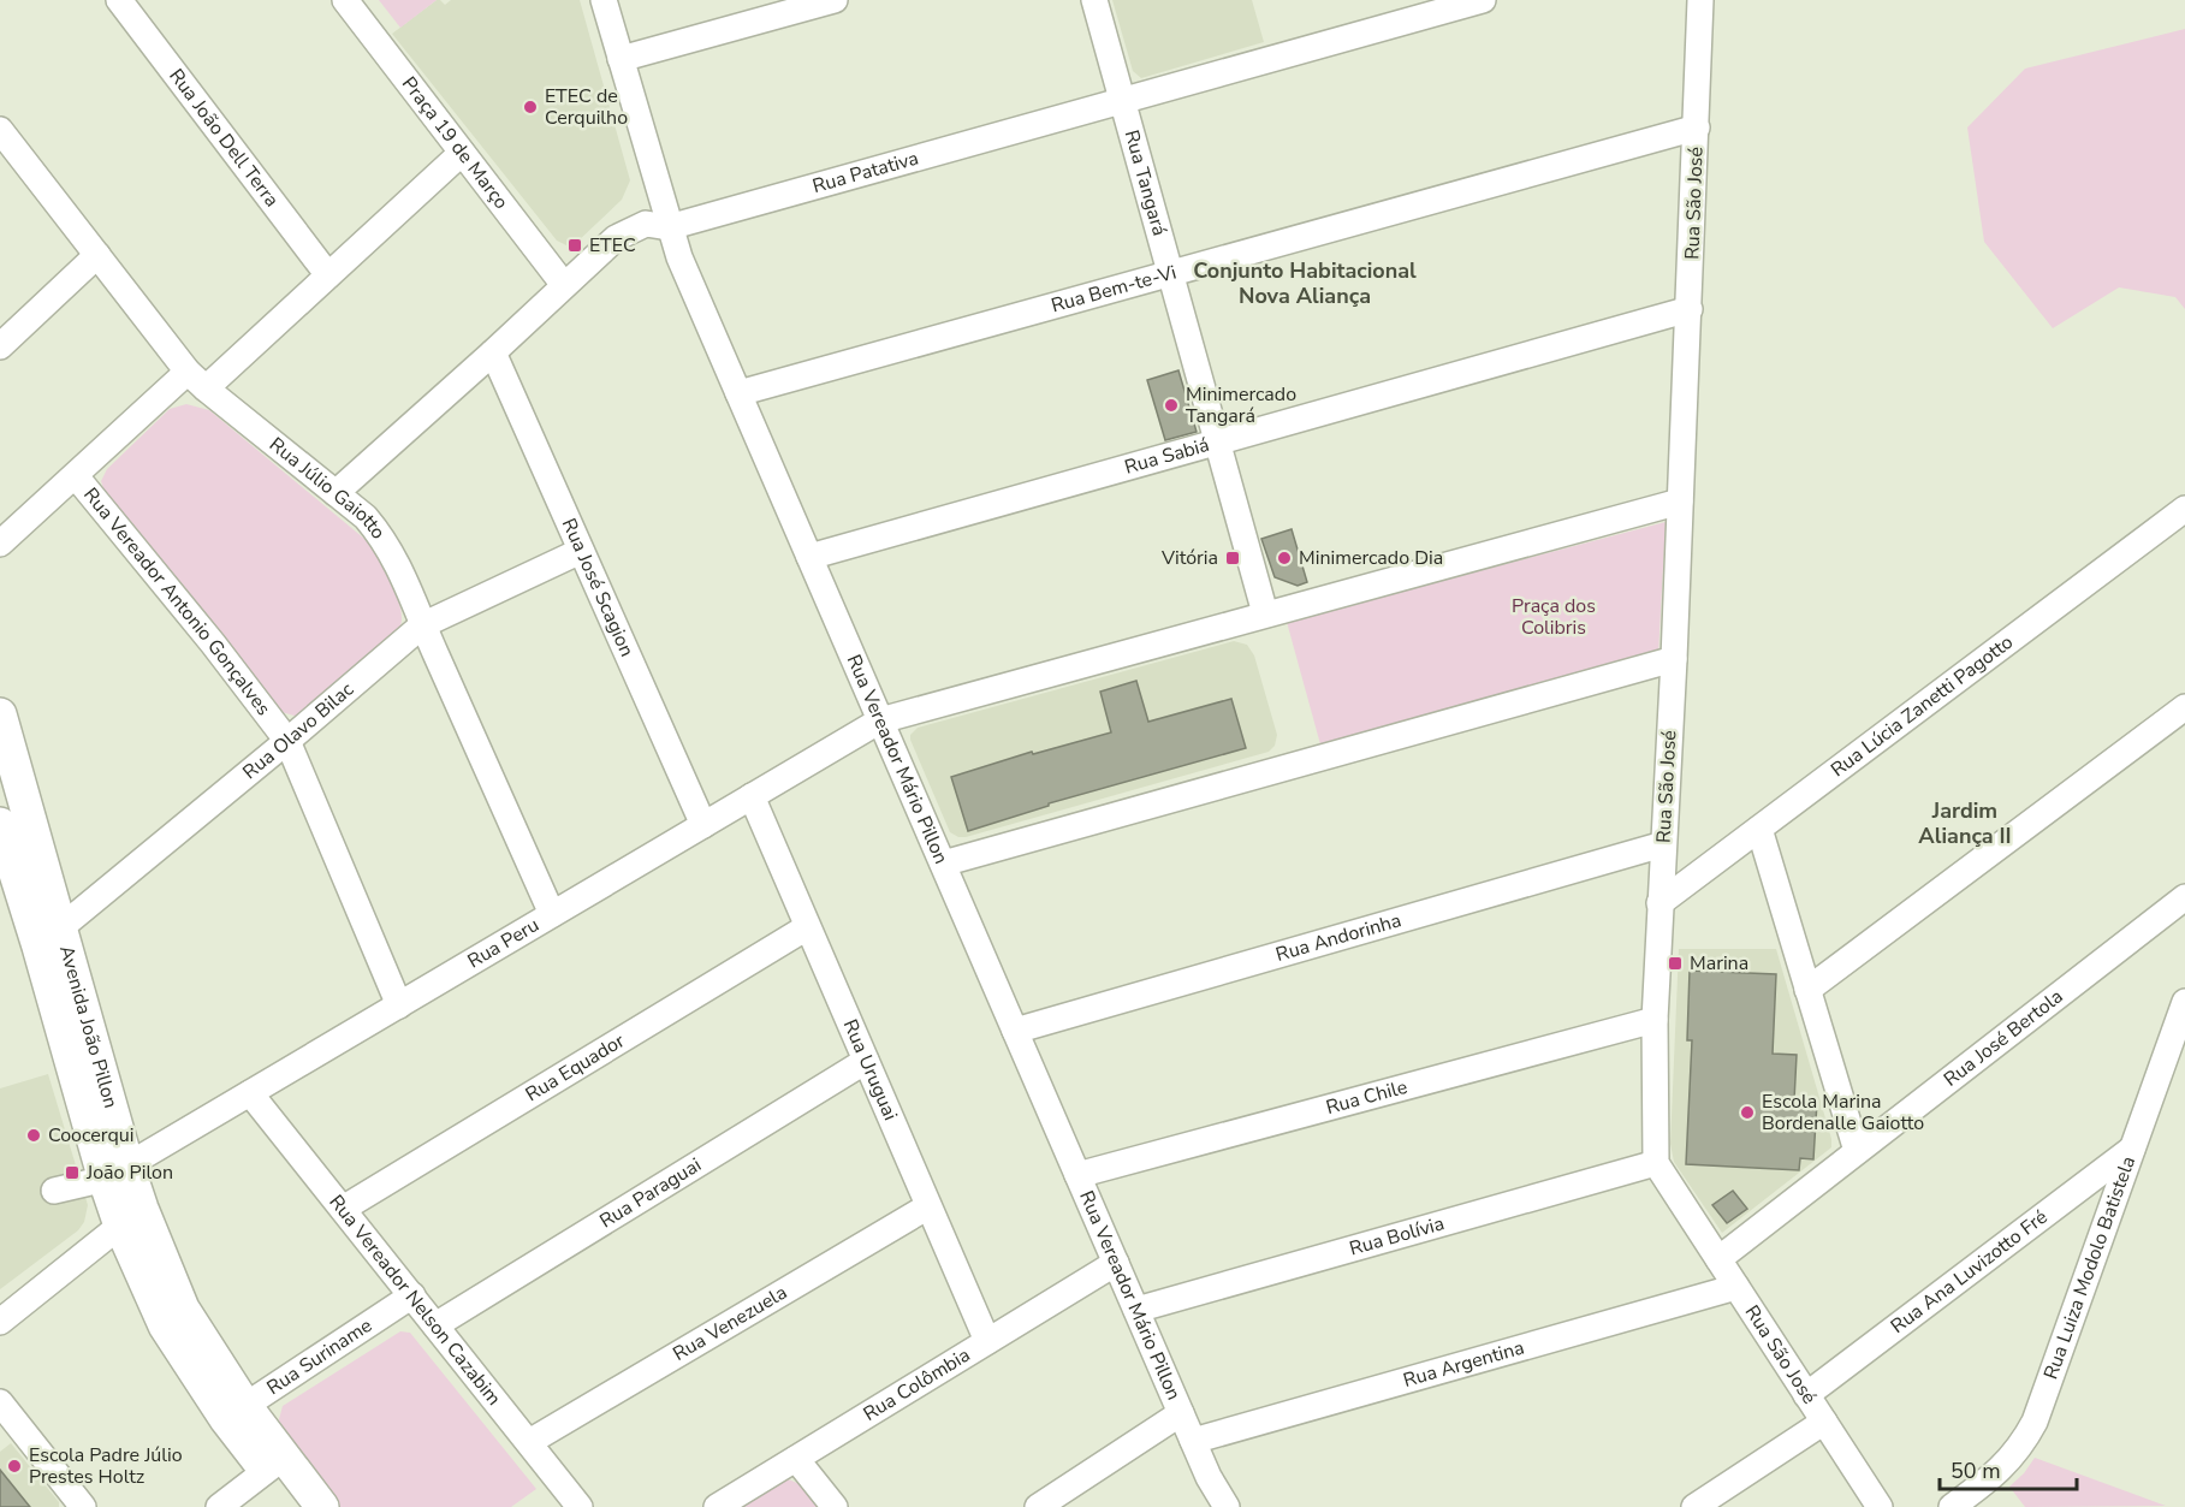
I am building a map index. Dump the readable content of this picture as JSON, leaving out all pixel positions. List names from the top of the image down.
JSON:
{
  "streets": {
    "main road": ["Avenida João Pillon"],
    "street": [
      "Rua João Dell Terra",
      "Praça 19 de Março",
      "Rua Patativa",
      "Rua Tangará",
      "Rua São José",
      "Rua Bem-te-Vi",
      "Rua Sabiá",
      "Rua Júlio Gaiotto",
      "Rua José Scagion",
      "Rua Vereador Antonio Gonçalves",
      "Rua Lúcia Zanetti Pagotto",
      "Rua Olavo Bilac",
      "Rua Vereador Mário Pillon",
      "Rua Andorinha",
      "Rua Peru",
      "Rua José Bertola",
      "Rua Equador",
      "Rua Uruguai",
      "Rua Chile",
      "Rua Paraguai",
      "Rua Bolívia",
      "Rua Luiza Modolo Batistela",
      "Rua Ana Luvizotto Fré",
      "Rua Vereador Nelson Cazabim",
      "Rua Venezuela",
      "Rua Suriname",
      "Rua Argentina",
      "Rua Colômbia"
    ]
  },
  "crossings": [
    ["Praça 19 de Março", "Rua Patativa"],
    ["Rua Patativa", "Rua Tangará"],
    ["Rua Patativa", "Rua Júlio Gaiotto"],
    ["Rua Patativa", "Rua José Scagion"],
    ["Rua Patativa", "Rua Vereador Mário Pillon"],
    ["Rua Tangará", "Rua Bem-te-Vi"],
    ["Rua Tangará", "Rua Sabiá"],
    ["Rua São José", "Rua Bem-te-Vi"],
    ["Rua São José", "Rua Sabiá"],
    ["Rua São José", "Rua Lúcia Zanetti Pagotto"],
    ["Rua São José", "Rua Andorinha"],
    ["Rua São José", "Rua José Bertola"],
    ["Rua São José", "Rua Chile"],
    ["Rua São José", "Rua Bolívia"],
    ["Rua São José", "Rua Ana Luvizotto Fré"],
    ["Rua São José", "Rua Argentina"],
    ["Rua Bem-te-Vi", "Rua Vereador Mário Pillon"],
    ["Rua Sabiá", "Rua Vereador Mário Pillon"],
    ["Rua Júlio Gaiotto", "Rua Olavo Bilac"],
    ["Rua Júlio Gaiotto", "Rua Peru"],
    ["Rua José Scagion", "Rua Olavo Bilac"],
    ["Rua José Scagion", "Rua Peru"],
    ["Rua Vereador Antonio Gonçalves", "Rua Olavo Bilac"],
    ["Rua Vereador Antonio Gonçalves", "Rua Peru"],
    ["Rua Olavo Bilac", "Avenida João Pillon"],
    ["Rua Vereador Mário Pillon", "Rua Andorinha"],
    ["Rua Vereador Mário Pillon", "Rua Peru"],
    ["Rua Vereador Mário Pillon", "Rua Chile"],
    ["Rua Vereador Mário Pillon", "Rua Bolívia"],
    ["Rua Vereador Mário Pillon", "Rua Argentina"],
    ["Rua Vereador Mário Pillon", "Rua Colômbia"],
    ["Rua Peru", "Avenida João Pillon"],
    ["Rua Peru", "Rua Uruguai"],
    ["Rua Peru", "Rua Vereador Nelson Cazabim"],
    ["Avenida João Pillon", "Rua Suriname"],
    ["Rua Equador", "Rua Uruguai"],
    ["Rua Equador", "Rua Vereador Nelson Cazabim"],
    ["Rua Uruguai", "Rua Paraguai"],
    ["Rua Uruguai", "Rua Venezuela"],
    ["Rua Uruguai", "Rua Colômbia"],
    ["Rua Paraguai", "Rua Vereador Nelson Cazabim"],
    ["Rua Luiza Modolo Batistela", "Rua Ana Luvizotto Fré"],
    ["Rua Vereador Nelson Cazabim", "Rua Venezuela"],
    ["Rua Vereador Nelson Cazabim", "Rua Suriname"]
  ],
  "districts": ["Conjunto Habitacional Nova Aliança", "Jardim Aliança II"],
  "parks": ["Praça dos Colibris"],
  "places": {
    "other": [
      "ETEC de Cerquilho",
      "Minimercado Tangará",
      "Minimercado Dia",
      "Escola Marina Bordenalle Gaiotto",
      "Coocerqui",
      "Escola Padre Júlio Prestes Holtz"
    ],
    "transit": [
      "ETEC",
      "Vitória",
      "Marina",
      "João Pilon"
    ]
  },
  "scale_bar": "50 m"
}
